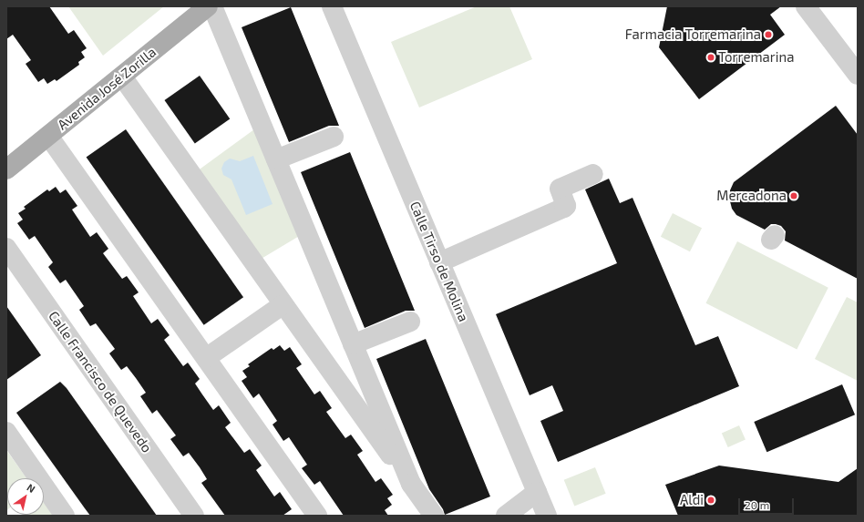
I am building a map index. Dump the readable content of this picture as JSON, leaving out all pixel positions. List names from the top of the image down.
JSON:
{
  "streets": {
    "main road": ["Avenida José Zorilla"],
    "street": ["Calle Tirso de Molina", "Calle Francisco de Quevedo"]
  },
  "places": [
    "Farmacia Torremarina",
    "Torremarina",
    "Mercadona",
    "Aldi"
  ],
  "scale_bar": "20 m",
  "north": "top right"
}
